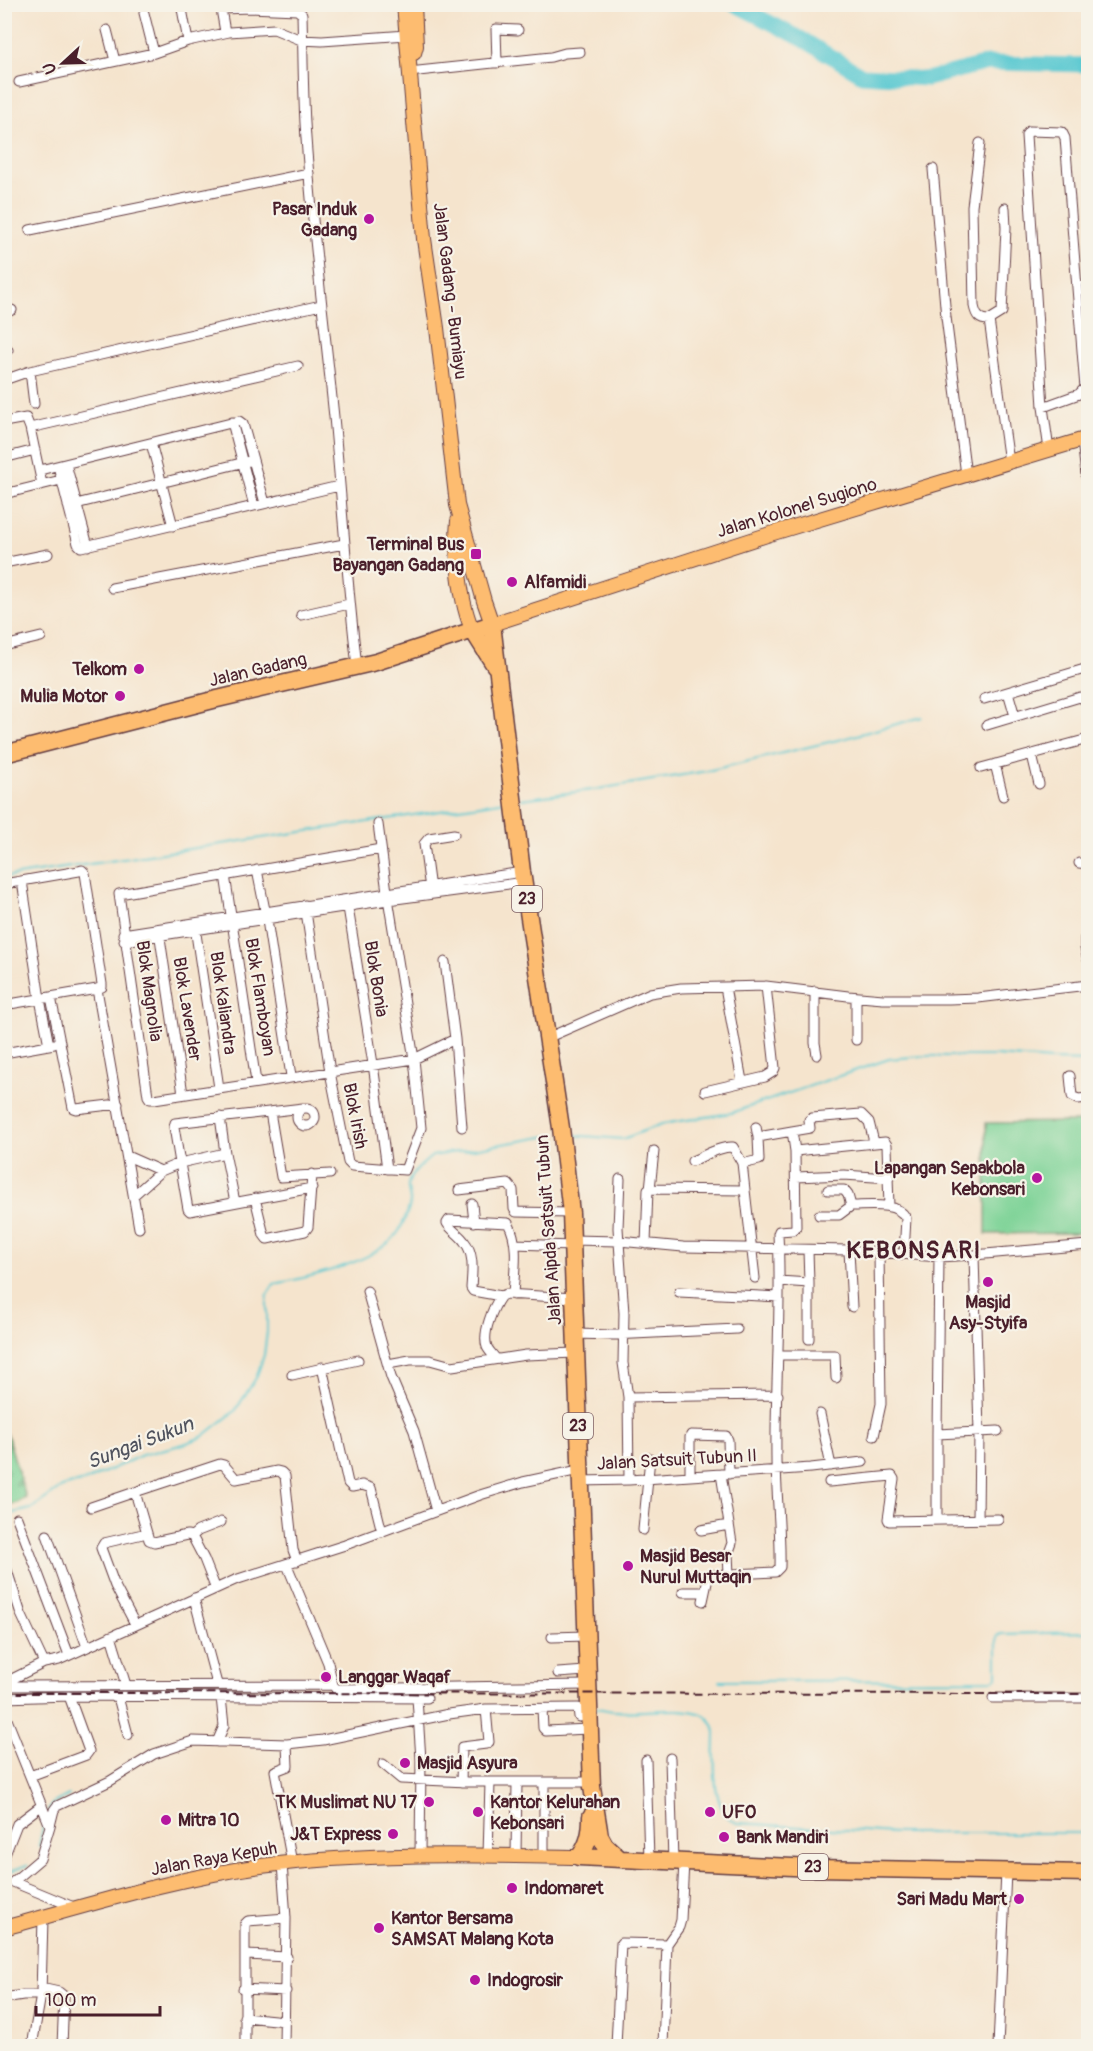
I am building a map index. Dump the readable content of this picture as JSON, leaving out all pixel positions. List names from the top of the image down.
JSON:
{
  "streets": {
    "highway": ["Jalan Gadang", "23", "Jalan Aipda Satsuit Tubun"],
    "main road": ["Jalan Gadang - Bumiayu", "Jalan Kolonel Sugiono", "Jalan Raya Kepuh"],
    "street": [
      "Blok Bonia",
      "Blok Magnolia",
      "Blok Flamboyan",
      "Blok Kaliandra",
      "Blok Lavender",
      "Blok Irish",
      "Jalan Satsuit Tubun II"
    ]
  },
  "crossings": [
    ["Jalan Gadang - Bumiayu", "Jalan Gadang"],
    ["Jalan Gadang - Bumiayu", "Jalan Aipda Satsuit Tubun"],
    ["Jalan Kolonel Sugiono", "Jalan Gadang"],
    ["Jalan Gadang", "Jalan Aipda Satsuit Tubun"],
    ["23", "Jalan Aipda Satsuit Tubun"],
    ["23", "Jalan Raya Kepuh"],
    ["Blok Bonia", "Blok Irish"],
    ["Blok Magnolia", "Blok Flamboyan"],
    ["Blok Magnolia", "Blok Lavender"],
    ["Jalan Aipda Satsuit Tubun", "Jalan Satsuit Tubun II"],
    ["Jalan Aipda Satsuit Tubun", "Jalan Raya Kepuh"]
  ],
  "districts": ["KEBONSARI"],
  "water": ["Sungai Sukun"],
  "places": {
    "other": [
      "Pasar Induk Gadang",
      "Alfamidi",
      "Telkom",
      "Mulia Motor",
      "Lapangan Sepakbola Kebonsari",
      "Masjid Asy-Styifa",
      "Masjid Besar Nurul Muttaqin",
      "Langgar Waqaf",
      "Masjid Asyura",
      "TK Muslimat NU 17",
      "Kantor Kelurahan Kebonsari",
      "UFO",
      "Mitra 10",
      "J&T Express",
      "Bank Mandiri",
      "Indomaret",
      "Sari Madu Mart",
      "Kantor Bersama SAMSAT Malang Kota",
      "Indogrosir"
    ],
    "transit": ["Terminal Bus Bayangan Gadang"]
  },
  "scale_bar": "100 m",
  "north": "left"
}
